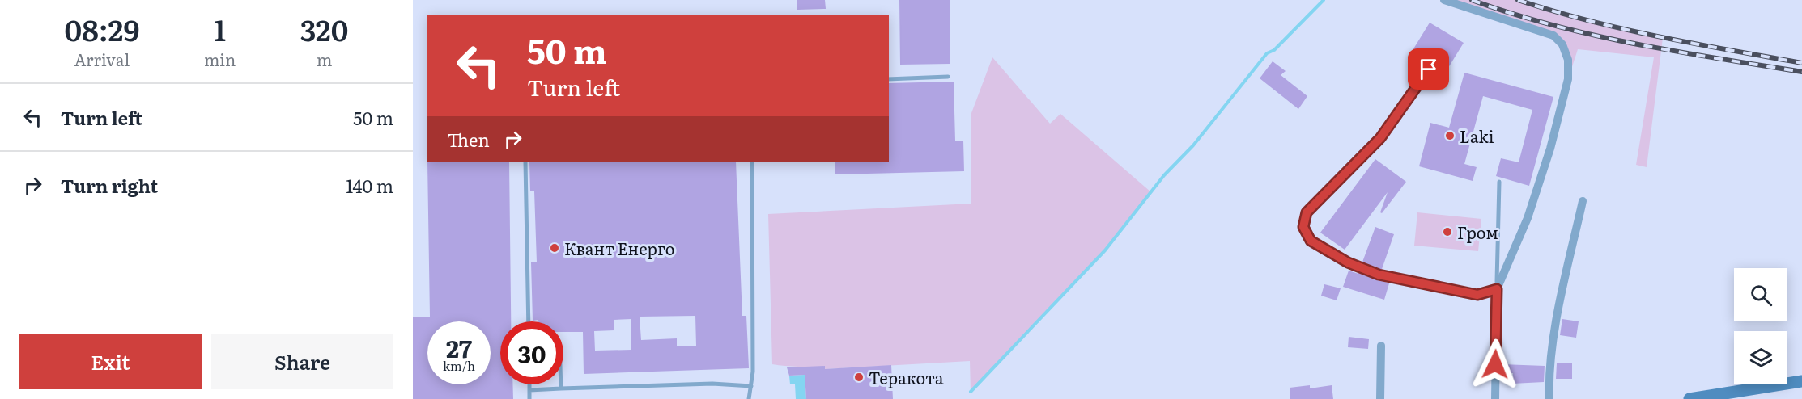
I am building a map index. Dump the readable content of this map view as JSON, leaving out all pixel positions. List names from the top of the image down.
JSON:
{
  "places": [
    "Laki",
    "Гром",
    "Квант Енерго",
    "Теракота"
  ],
  "page": {
    "eta": [
      "08:29",
      "Arrival",
      "1",
      "min",
      "320",
      "m"
    ],
    "turn": ["50 m", "Turn left"],
    "list": [
      {
        "name": "Turn left",
        "value": "50 m"
      },
      {
        "name": "Turn right",
        "value": "140 m"
      }
    ],
    "then": "Then",
    "speed": "27 km/h",
    "limit": "30",
    "buttons": ["Exit", "Share"]
  }
}
